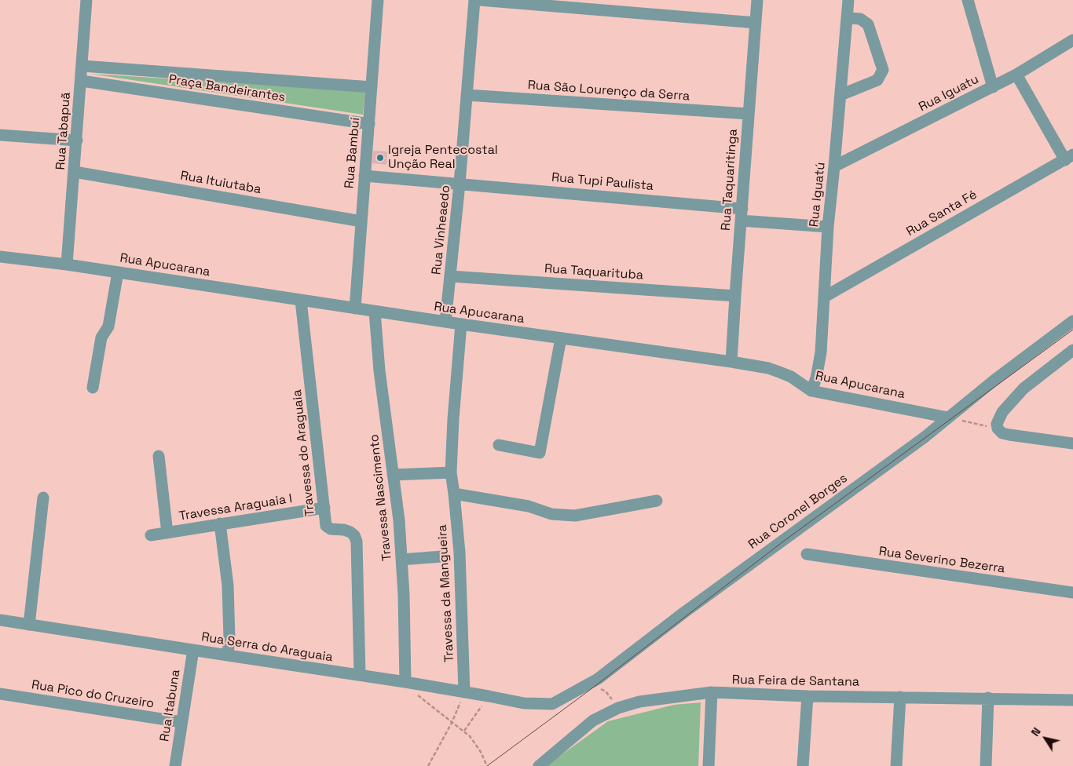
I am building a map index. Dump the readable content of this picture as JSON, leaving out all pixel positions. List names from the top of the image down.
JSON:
{
  "streets": {
    "street": [
      "Praça Bandeirantes",
      "Rua São Lourenço da Serra",
      "Rua Iguatu",
      "Rua Tabapuã",
      "Rua Bambuí",
      "Rua Taquaritinga",
      "Rua Tupi Paulista",
      "Rua Ituiutaba",
      "Rua Iguatú",
      "Rua Santa Fé",
      "Rua Vinheaedo",
      "Rua Apucarana",
      "Rua Taquarituba",
      "Travessa do Araguaia",
      "Travessa Nascimento",
      "Travessa Araguaia I",
      "Rua Coronel Borges",
      "Rua Severino Bezerra",
      "Travessa da Mangueira",
      "Rua Serra do Araguaia",
      "Rua Feira de Santana",
      "Rua Pico do Cruzeiro",
      "Rua Itabuna"
    ]
  },
  "crossings": [
    ["Praça Bandeirantes", "Rua Tabapuã"],
    ["Praça Bandeirantes", "Rua Bambuí"],
    ["Rua São Lourenço da Serra", "Rua Taquaritinga"],
    ["Rua São Lourenço da Serra", "Rua Vinheaedo"],
    ["Rua Iguatu", "Rua Iguatú"],
    ["Rua Tabapuã", "Rua Ituiutaba"],
    ["Rua Tabapuã", "Rua Apucarana"],
    ["Rua Bambuí", "Rua Tupi Paulista"],
    ["Rua Bambuí", "Rua Ituiutaba"],
    ["Rua Bambuí", "Rua Apucarana"],
    ["Rua Taquaritinga", "Rua Tupi Paulista"],
    ["Rua Taquaritinga", "Rua Apucarana"],
    ["Rua Taquaritinga", "Rua Taquarituba"],
    ["Rua Tupi Paulista", "Rua Iguatú"],
    ["Rua Tupi Paulista", "Rua Vinheaedo"],
    ["Rua Iguatú", "Rua Santa Fé"],
    ["Rua Iguatú", "Rua Apucarana"],
    ["Rua Vinheaedo", "Rua Apucarana"],
    ["Rua Vinheaedo", "Rua Taquarituba"],
    ["Rua Apucarana", "Travessa do Araguaia"],
    ["Rua Apucarana", "Travessa Nascimento"],
    ["Rua Apucarana", "Rua Coronel Borges"],
    ["Rua Apucarana", "Travessa da Mangueira"],
    ["Travessa do Araguaia", "Travessa Araguaia I"],
    ["Travessa do Araguaia", "Rua Serra do Araguaia"],
    ["Travessa Nascimento", "Rua Serra do Araguaia"],
    ["Rua Coronel Borges", "Rua Serra do Araguaia"],
    ["Travessa da Mangueira", "Rua Serra do Araguaia"],
    ["Rua Serra do Araguaia", "Rua Itabuna"],
    ["Rua Pico do Cruzeiro", "Rua Itabuna"]
  ],
  "places": ["Igreja Pentecostal Unção Real"],
  "north": "top left"
}
